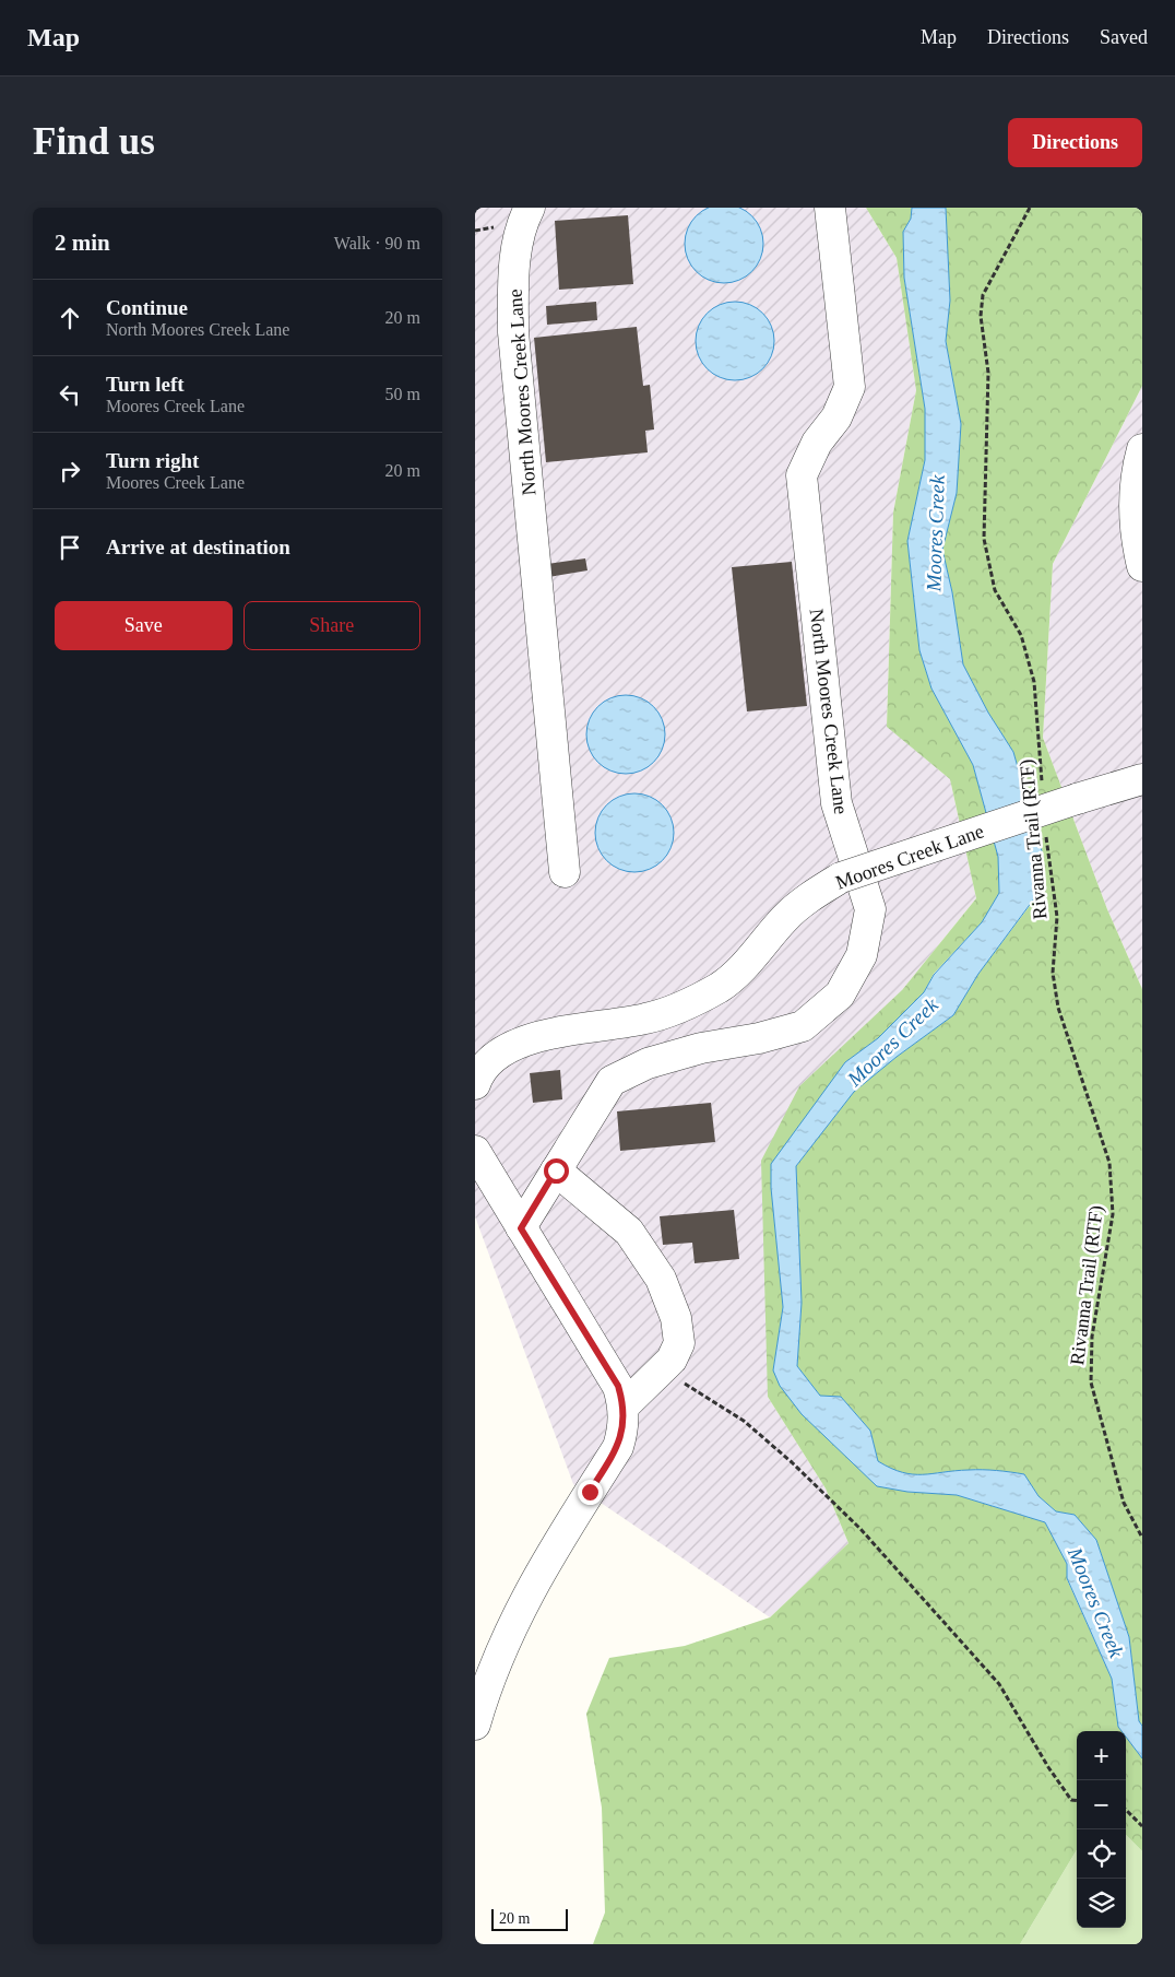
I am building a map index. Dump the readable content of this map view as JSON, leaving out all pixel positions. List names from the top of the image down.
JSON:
{
  "streets": {
    "lane": ["North Moores Creek Lane", "Moores Creek Lane"],
    "path": ["Rivanna Trail (RTF)"]
  },
  "water": ["Moores Creek"],
  "scale_bar": "20 m",
  "page": {
    "header": "Map",
    "nav": ["Map", "Directions", "Saved"],
    "buttons": [
      "Directions",
      ["Save", "Share"]
    ],
    "title": "Find us",
    "heading": ["2 min", "Walk · 90 m"],
    "list": [
      ["Continue", "North Moores Creek Lane", "20 m"],
      ["Turn left", "Moores Creek Lane", "50 m"],
      ["Turn right", "Moores Creek Lane", "20 m"],
      "Arrive at destination"
    ],
    "map_buttons": ["+", "−"],
    "scale": "20 m"
  }
}
